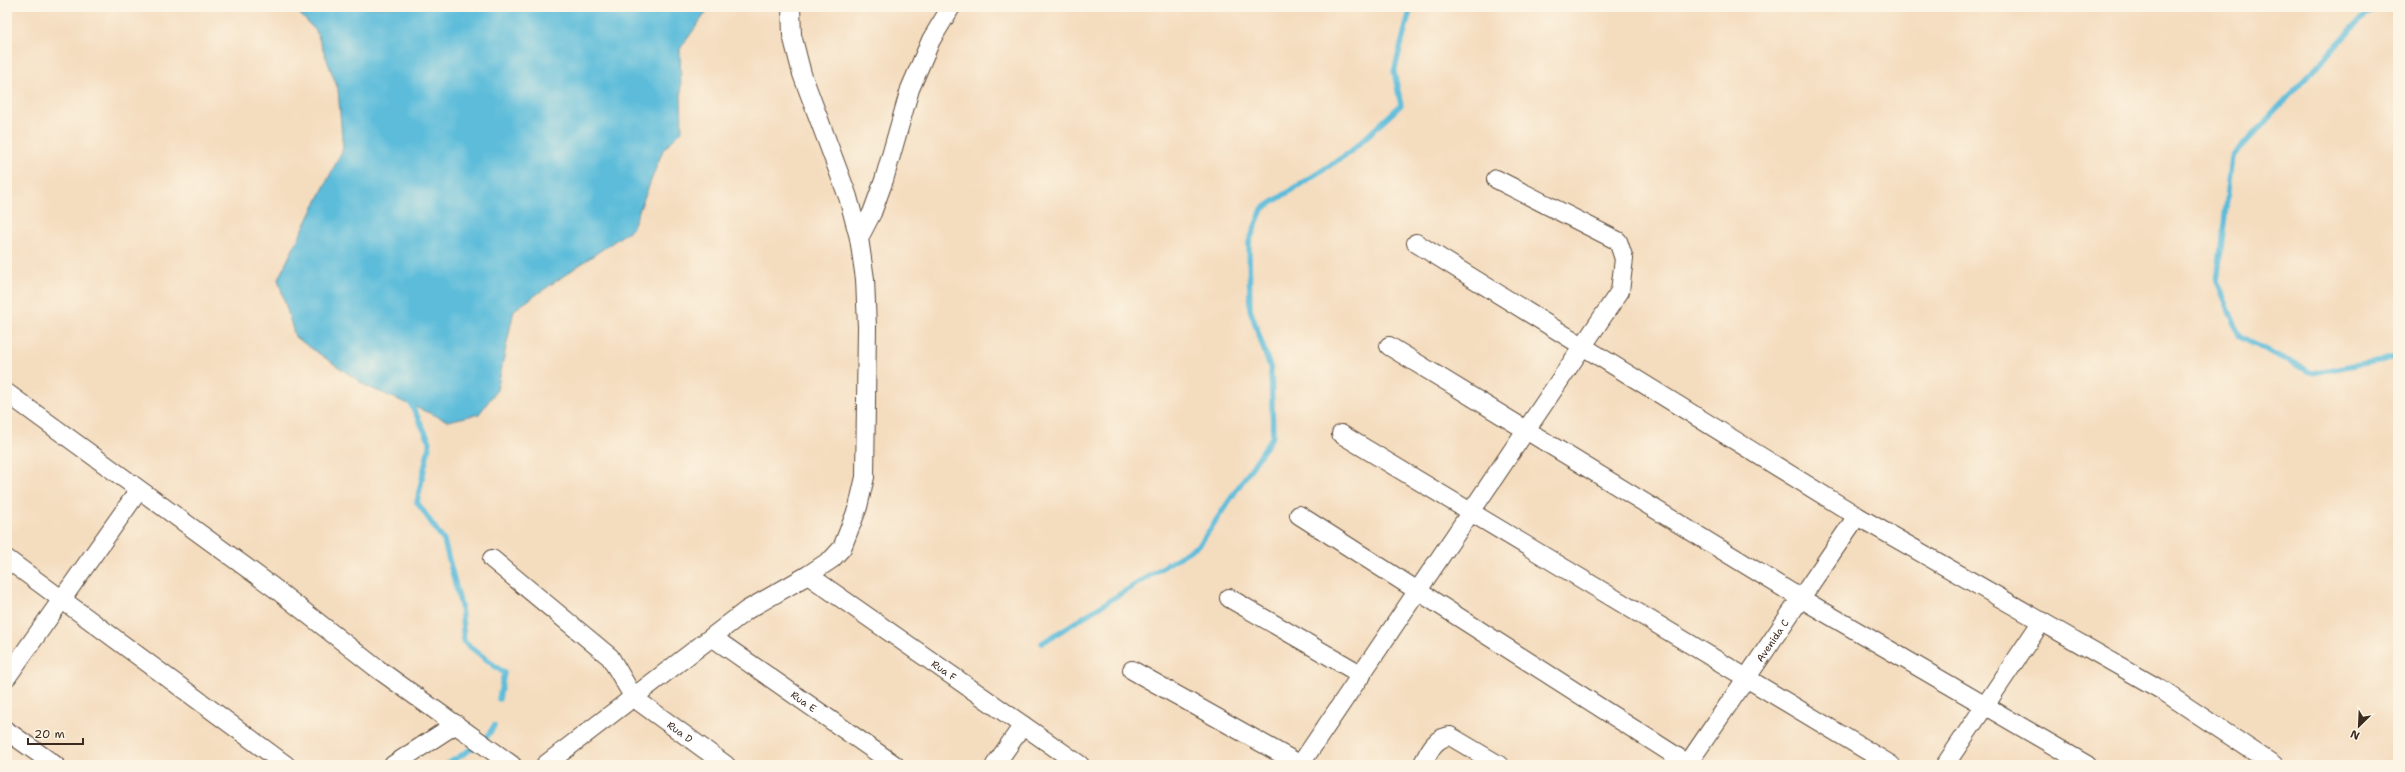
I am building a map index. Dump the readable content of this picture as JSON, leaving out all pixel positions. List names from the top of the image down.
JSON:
{
  "streets": {
    "street": [
      "Avenida C",
      "Rua F",
      "Rua E",
      "Rua D"
    ]
  },
  "scale_bar": "20 m",
  "north": "bottom left"
}
